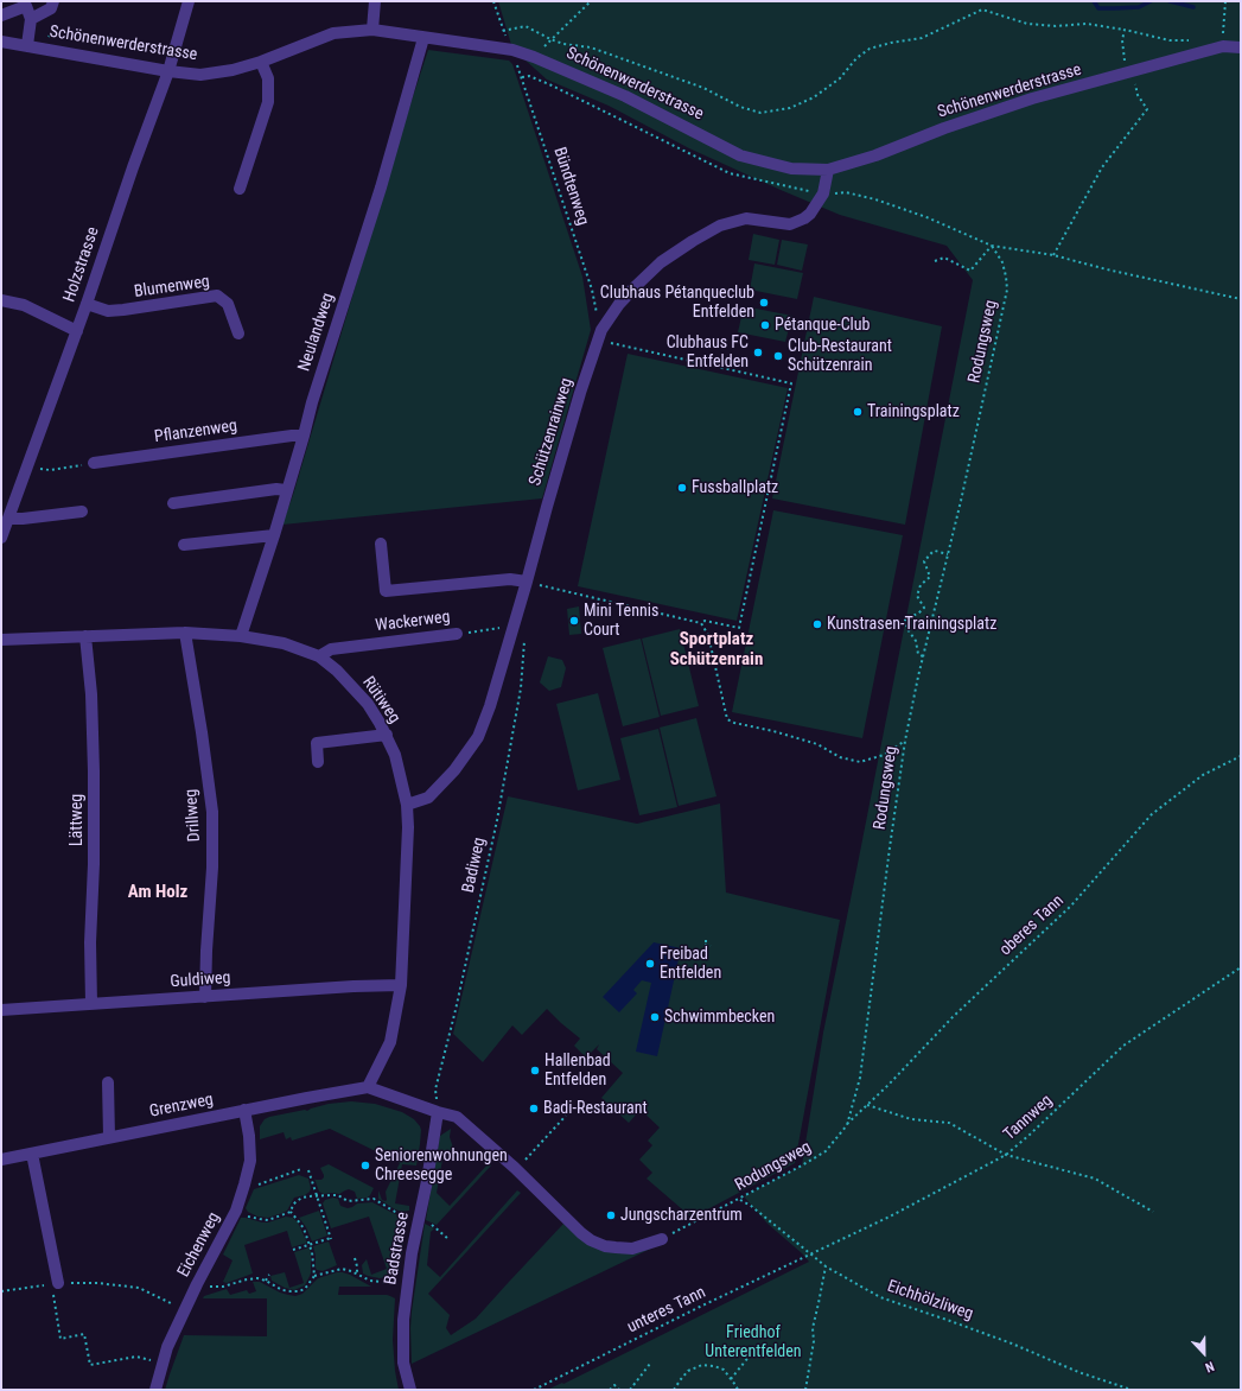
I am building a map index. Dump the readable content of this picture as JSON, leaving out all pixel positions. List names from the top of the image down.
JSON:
{
  "streets": {
    "street": [
      "Schönenwerderstrasse",
      "Holzstrasse",
      "Blumenweg",
      "Neulandweg",
      "Pflanzenweg",
      "Schützenrainweg",
      "Wackerweg",
      "Rütiweg",
      "Drillweg",
      "Lättweg",
      "Guldiweg",
      "Grenzweg",
      "Eichenweg",
      "Badstrasse"
    ],
    "path": [
      "Bündtenweg",
      "Rodungsweg",
      "Badiweg",
      "oberes Tann",
      "Tannweg",
      "Eichhölzliweg",
      "unteres Tann"
    ]
  },
  "crossings": [
    ["Schönenwerderstrasse", "Bündtenweg"],
    ["Schönenwerderstrasse", "Holzstrasse"],
    ["Schönenwerderstrasse", "Neulandweg"],
    ["Schönenwerderstrasse", "Schützenrainweg"],
    ["Bündtenweg", "Schützenrainweg"],
    ["Holzstrasse", "Blumenweg"],
    ["Neulandweg", "Pflanzenweg"],
    ["Neulandweg", "Rütiweg"],
    ["Rodungsweg", "oberes Tann"],
    ["Rodungsweg", "Eichhölzliweg"],
    ["Schützenrainweg", "Wackerweg"],
    ["Schützenrainweg", "Rütiweg"],
    ["Schützenrainweg", "Badiweg"],
    ["Wackerweg", "Rütiweg"],
    ["Wackerweg", "Badiweg"],
    ["Rütiweg", "Drillweg"],
    ["Rütiweg", "Lättweg"],
    ["Rütiweg", "Guldiweg"],
    ["Rütiweg", "Grenzweg"],
    ["Drillweg", "Guldiweg"],
    ["Lättweg", "Guldiweg"],
    ["Badiweg", "Badstrasse"],
    ["Grenzweg", "Eichenweg"],
    ["Tannweg", "Eichhölzliweg"],
    ["Tannweg", "unteres Tann"],
    ["Eichhölzliweg", "unteres Tann"]
  ],
  "districts": ["Sportplatz Schützenrain", "Am Holz"],
  "parks": ["Friedhof Unterentfelden"],
  "places": [
    "Clubhaus Pétanqueclub Entfelden",
    "Pétanque-Club",
    "Clubhaus FC Entfelden",
    "Club-Restaurant Schützenrain",
    "Trainingsplatz",
    "Fussballplatz",
    "Mini Tennis Court",
    "Kunstrasen-Trainingsplatz",
    "Freibad Entfelden",
    "Schwimmbecken",
    "Hallenbad Entfelden",
    "Badi-Restaurant",
    "Seniorenwohnungen Chreesegge",
    "Jungscharzentrum"
  ],
  "north": "bottom"
}
